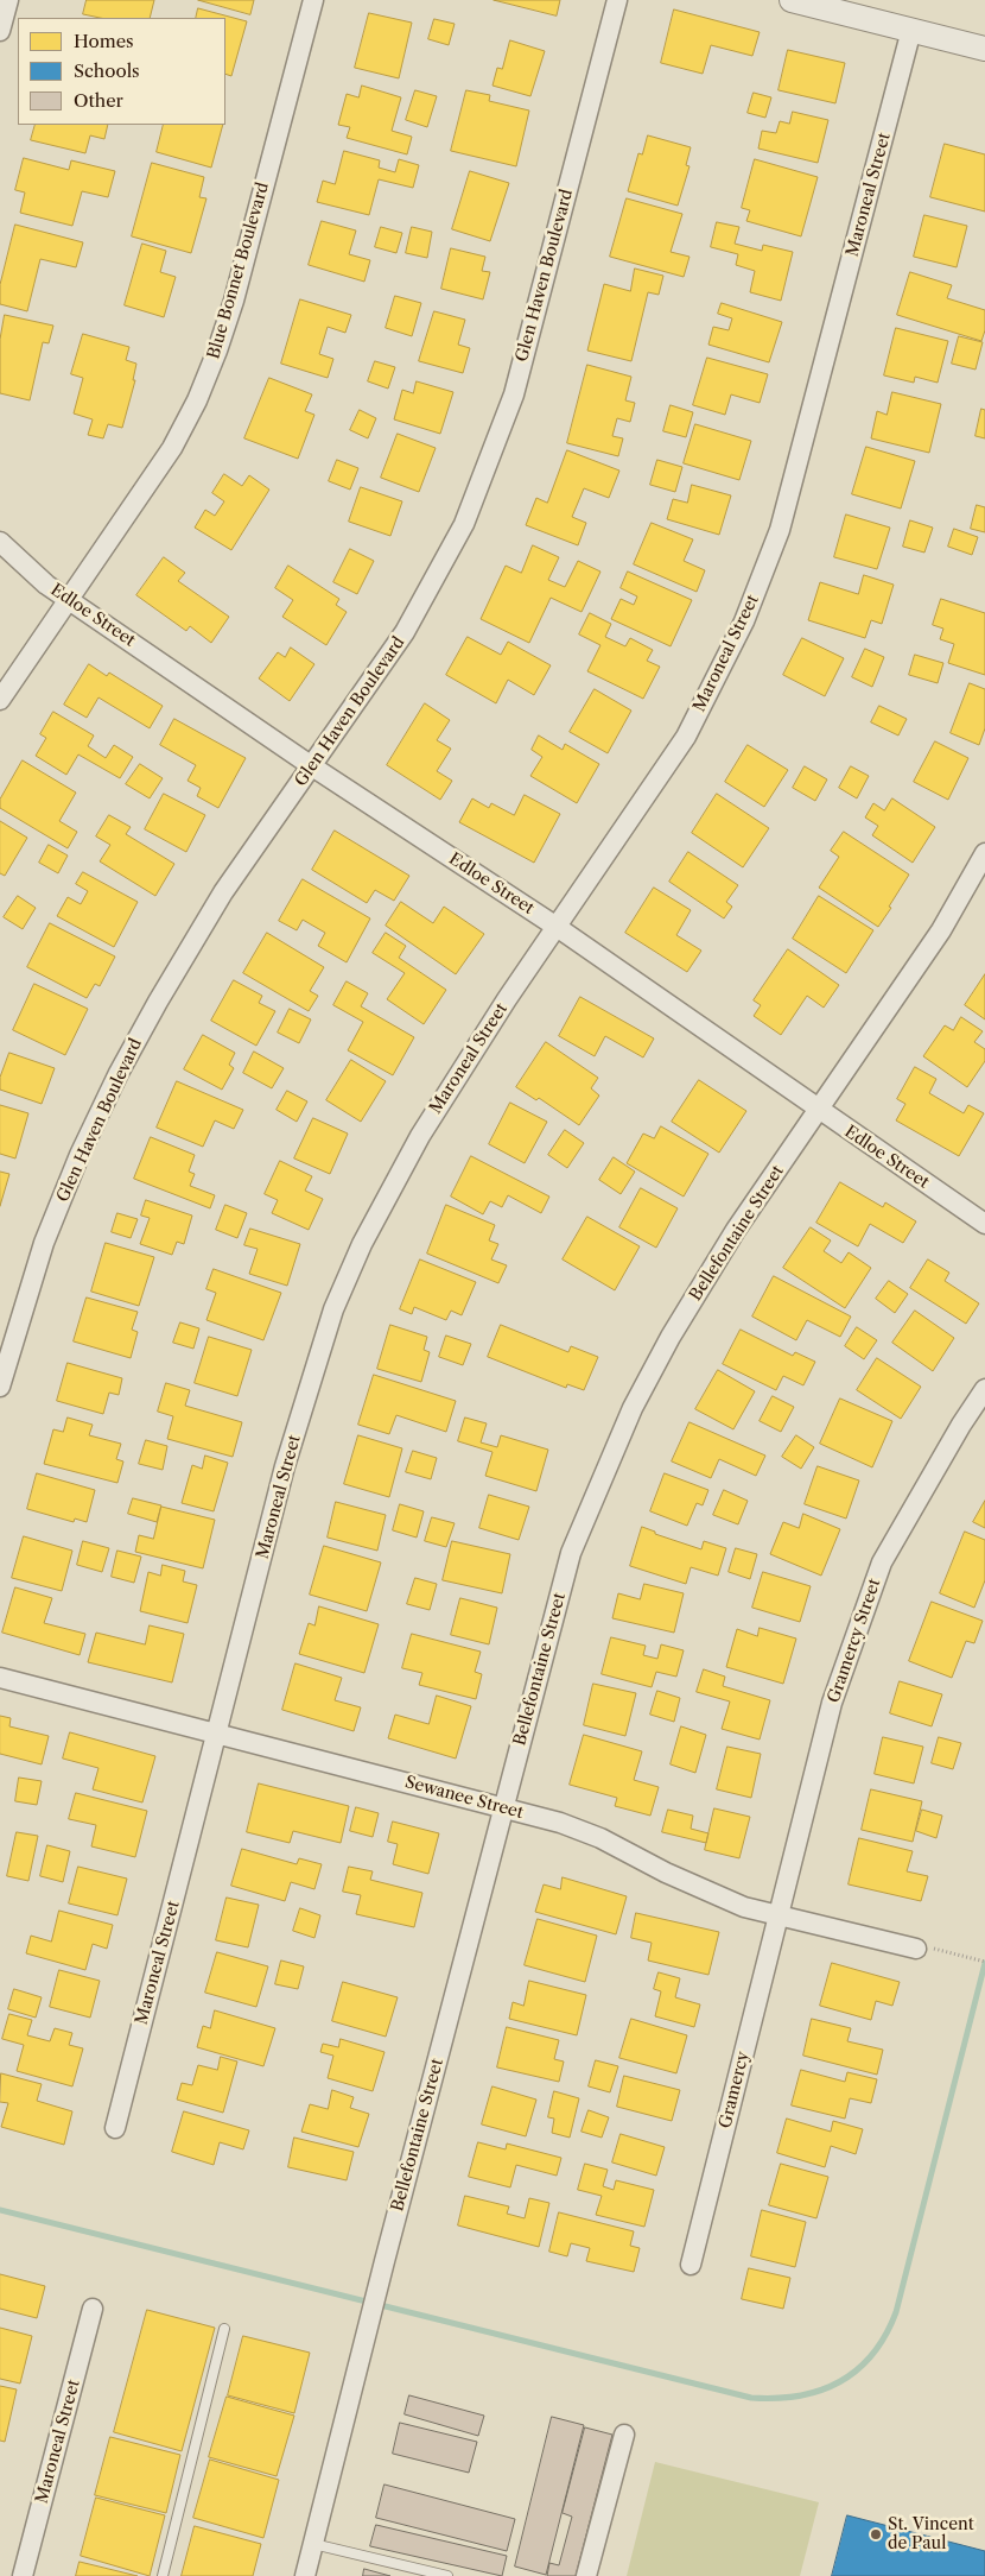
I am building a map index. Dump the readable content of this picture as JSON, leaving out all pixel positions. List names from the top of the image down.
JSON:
{
  "streets": {
    "street": [
      "Maroneal Street",
      "Blue Bonnet Boulevard",
      "Glen Haven Boulevard",
      "Edloe Street",
      "Bellefontaine Street",
      "Gramercy Street",
      "Sewanee Street",
      "Gramercy"
    ]
  },
  "crossings": [
    ["Maroneal Street", "Edloe Street"],
    ["Maroneal Street", "Sewanee Street"],
    ["Blue Bonnet Boulevard", "Edloe Street"],
    ["Glen Haven Boulevard", "Edloe Street"],
    ["Edloe Street", "Bellefontaine Street"],
    ["Bellefontaine Street", "Sewanee Street"],
    ["Gramercy Street", "Sewanee Street"],
    ["Gramercy Street", "Gramercy"],
    ["Sewanee Street", "Gramercy"]
  ],
  "places": ["St. Vincent de Paul"],
  "legend": ["Homes", "Schools", "Other"]
}
